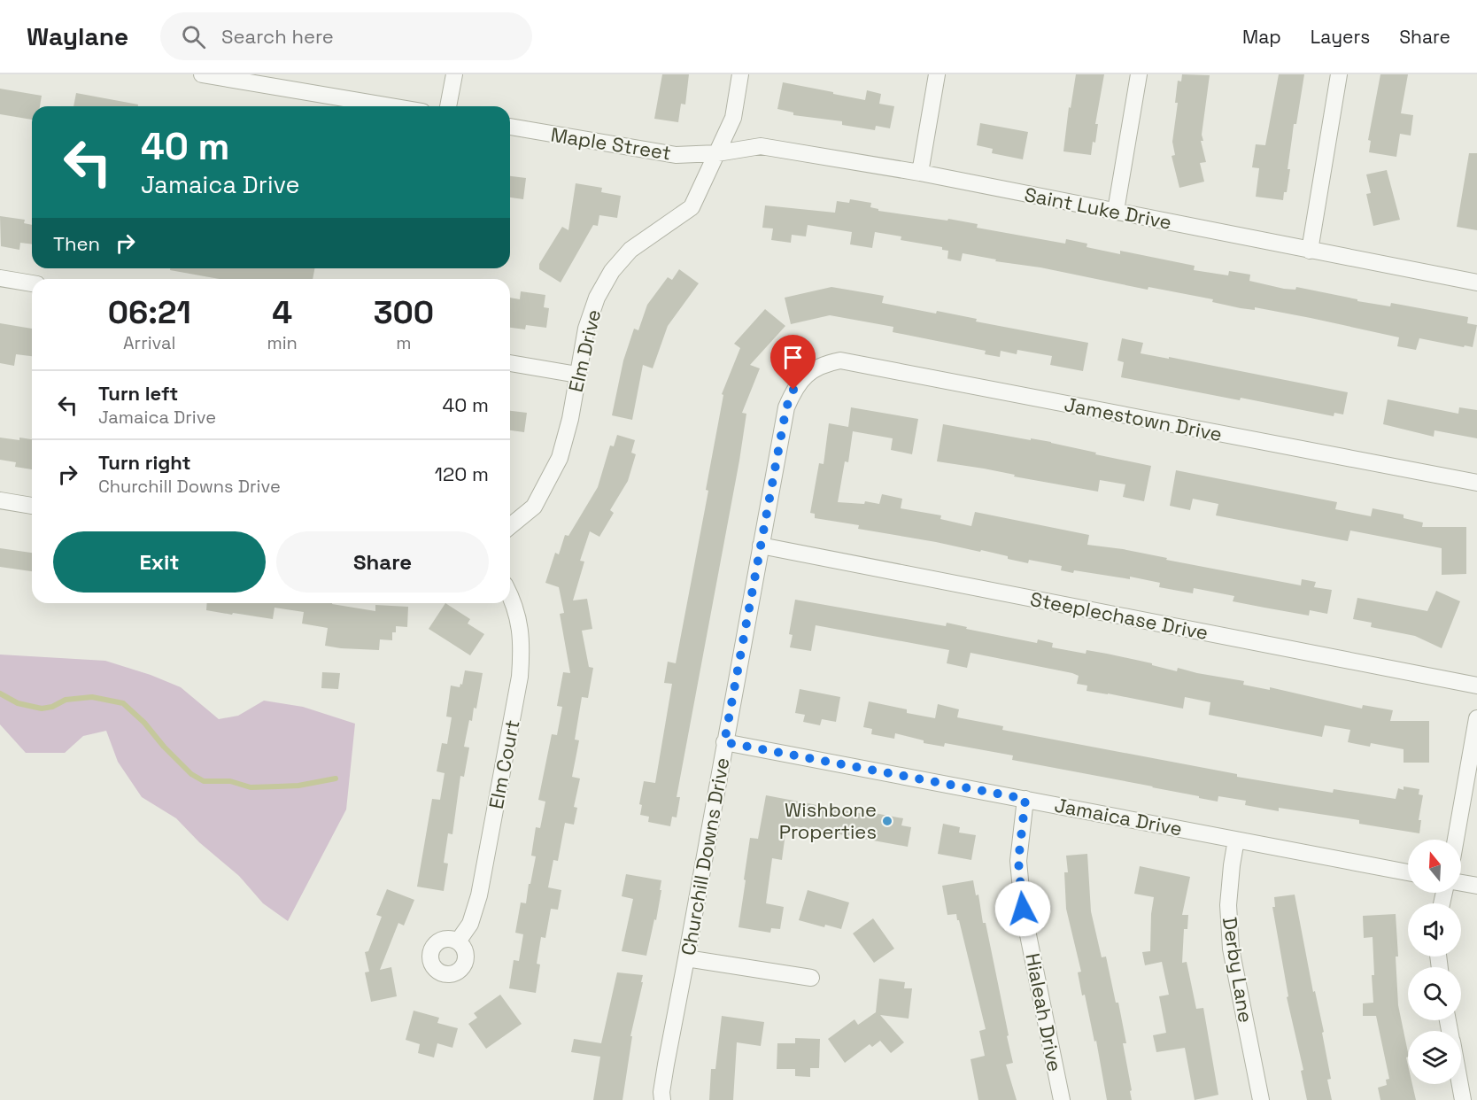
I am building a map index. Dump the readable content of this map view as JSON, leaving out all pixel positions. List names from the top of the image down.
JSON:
{
  "streets": {
    "street": [
      "Maple Street",
      "Saint Luke Drive",
      "Elm Drive",
      "Jamestown Drive",
      "Steeplechase Drive",
      "Elm Court",
      "Jamaica Drive",
      "Churchill Downs Drive",
      "Derby Lane",
      "Hialeah Drive"
    ]
  },
  "crossings": [
    ["Maple Street", "Saint Luke Drive"],
    ["Maple Street", "Elm Drive"],
    ["Saint Luke Drive", "Elm Drive"],
    ["Jamestown Drive", "Churchill Downs Drive"],
    ["Steeplechase Drive", "Churchill Downs Drive"],
    ["Jamaica Drive", "Churchill Downs Drive"],
    ["Jamaica Drive", "Derby Lane"],
    ["Jamaica Drive", "Hialeah Drive"]
  ],
  "places": ["Wishbone Properties"],
  "north": "top",
  "page": {
    "header": "Waylane",
    "search": "Search here",
    "nav": ["Map", "Layers", "Share"],
    "turn": ["40 m", "Jamaica Drive"],
    "then": "Then",
    "eta": [
      "06:21",
      "Arrival",
      "4",
      "min",
      "300",
      "m"
    ],
    "list": [
      {
        "name": "Turn left",
        "note": "Jamaica Drive",
        "value": "40 m"
      },
      {
        "name": "Turn right",
        "note": "Churchill Downs Drive",
        "value": "120 m"
      }
    ],
    "buttons": ["Exit", "Share"]
  }
}
